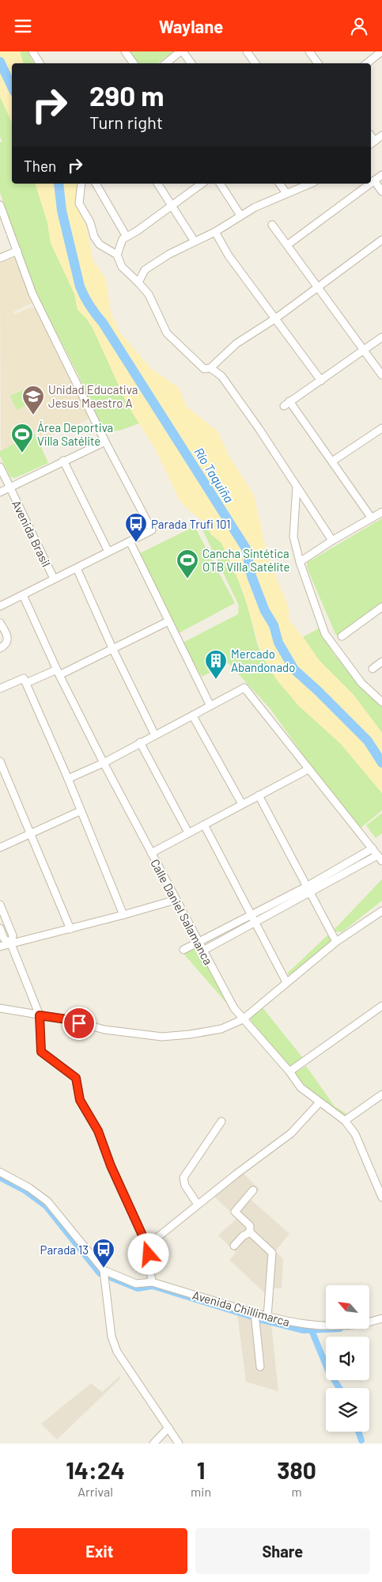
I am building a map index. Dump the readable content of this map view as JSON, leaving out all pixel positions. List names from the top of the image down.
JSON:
{
  "streets": {
    "street": ["Avenida Brasil", "Calle Daniel Salamanca", "Avenida Chillimarca"]
  },
  "water": ["Río Taquiña"],
  "places": {
    "school or university": ["Unidad Educativa Jesus Maestro A"],
    "sports": ["Área Deportiva Villa Satélite", "Cancha Sintética OTB Villa Satélite"],
    "bus stop": ["Parada Trufi 101", "Parada 13"],
    "building": ["Mercado Abandonado"]
  },
  "north": "top left",
  "page": {
    "header": "Waylane",
    "turn": ["290 m", "Turn right"],
    "then": "Then",
    "eta": [
      "14:24",
      "Arrival",
      "1",
      "min",
      "380",
      "m"
    ],
    "buttons": ["Exit", "Share"]
  }
}
